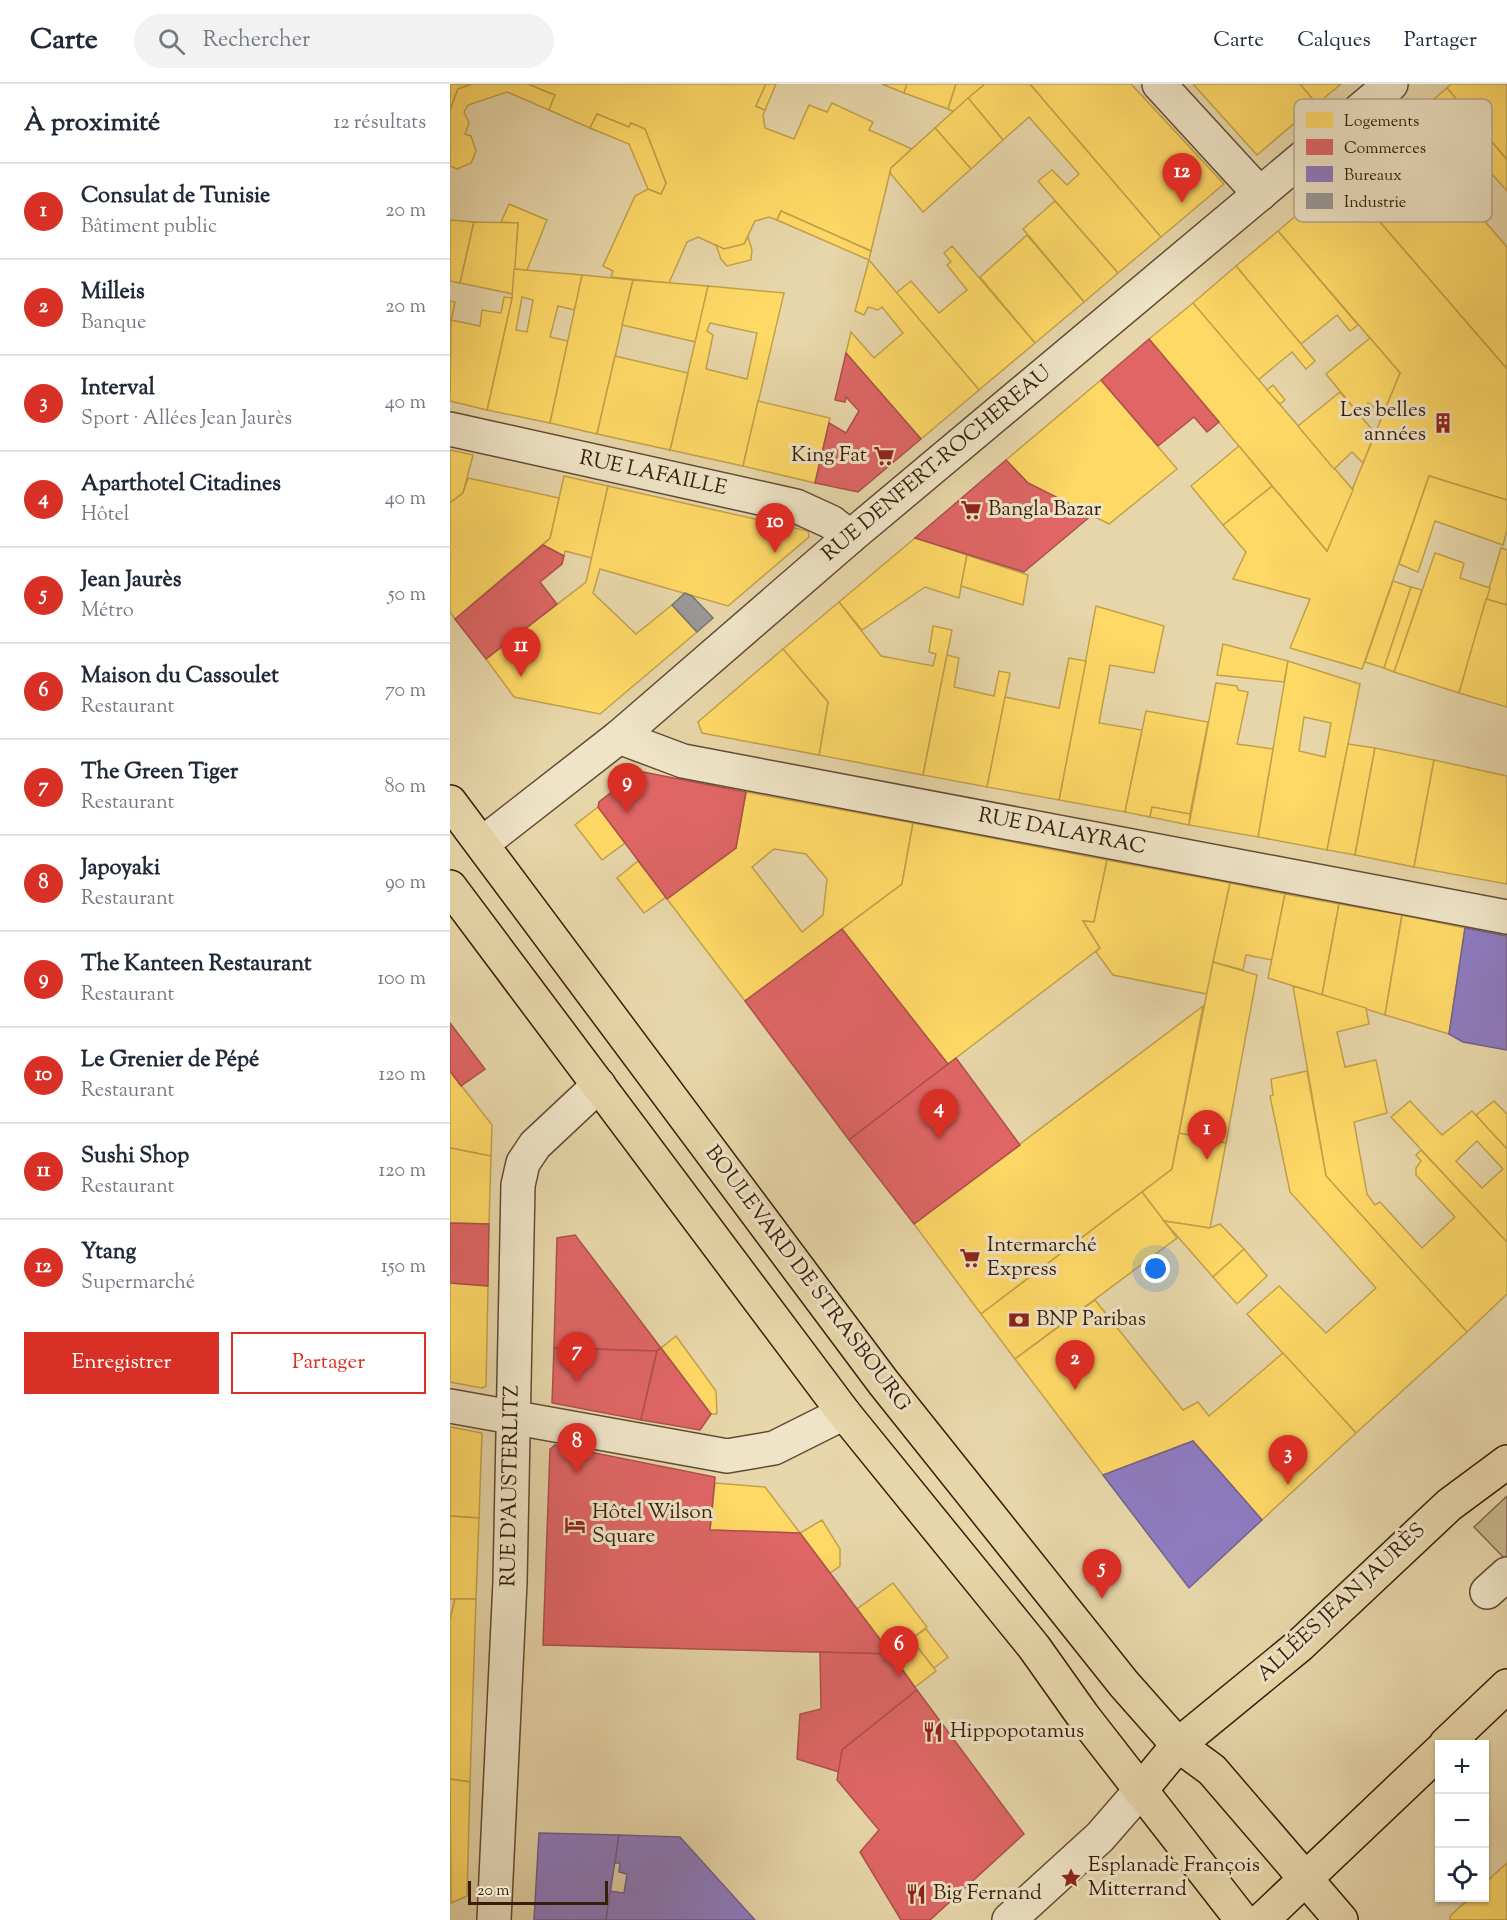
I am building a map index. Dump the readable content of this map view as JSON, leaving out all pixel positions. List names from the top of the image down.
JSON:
{
  "streets": {
    "main road": ["BOULEVARD DE STRASBOURG", "ALLÉES JEAN JAURÈS"],
    "street": [
      "RUE DENFERT-ROCHEREAU",
      "RUE LAFAILLE",
      "RUE DALAYRAC",
      "RUE D'AUSTERLITZ"
    ]
  },
  "crossings": [
    ["RUE DENFERT-ROCHEREAU", "RUE LAFAILLE"],
    ["RUE DENFERT-ROCHEREAU", "RUE DALAYRAC"],
    ["RUE DENFERT-ROCHEREAU", "BOULEVARD DE STRASBOURG"],
    ["BOULEVARD DE STRASBOURG", "ALLÉES JEAN JAURÈS"]
  ],
  "places": {
    "building": ["Les belles années"],
    "supermarket": ["King Fat", "Bangla Bazar", "Intermarché Express"],
    "bank": ["BNP Paribas"],
    "hotel": ["Hôtel Wilson Square"],
    "restaurant": ["Hippopotamus", "Big Fernand"],
    "place": ["Esplanade François Mitterrand"]
  },
  "legend": [
    "Logements",
    "Commerces",
    "Bureaux",
    "Industrie"
  ],
  "scale_bar": "20 m",
  "page": {
    "header": "Carte",
    "search": "Rechercher",
    "nav": ["Carte", "Calques", "Partager"],
    "heading": ["À proximité", "12 résultats"],
    "pins": [
      "12",
      "10",
      "11",
      "9",
      "4",
      "1",
      "7",
      "2",
      "8",
      "3",
      "5",
      "6"
    ],
    "list": [
      {
        "mark": "1",
        "name": "Consulat de Tunisie",
        "note": "Bâtiment public",
        "value": "20 m"
      },
      {
        "mark": "2",
        "name": "Milleis",
        "note": "Banque",
        "value": "20 m"
      },
      {
        "mark": "3",
        "name": "Interval",
        "note": "Sport · Allées Jean Jaurès",
        "value": "40 m"
      },
      {
        "mark": "4",
        "name": "Aparthotel Citadines",
        "note": "Hôtel",
        "value": "40 m"
      },
      {
        "mark": "5",
        "name": "Jean Jaurès",
        "note": "Métro",
        "value": "50 m"
      },
      {
        "mark": "6",
        "name": "Maison du Cassoulet",
        "note": "Restaurant",
        "value": "70 m"
      },
      {
        "mark": "7",
        "name": "The Green Tiger",
        "note": "Restaurant",
        "value": "80 m"
      },
      {
        "mark": "8",
        "name": "Japoyaki",
        "note": "Restaurant",
        "value": "90 m"
      },
      {
        "mark": "9",
        "name": "The Kanteen Restaurant",
        "note": "Restaurant",
        "value": "100 m"
      },
      {
        "mark": "10",
        "name": "Le Grenier de Pépé",
        "note": "Restaurant",
        "value": "120 m"
      },
      {
        "mark": "11",
        "name": "Sushi Shop",
        "note": "Restaurant",
        "value": "120 m"
      },
      {
        "mark": "12",
        "name": "Ytang",
        "note": "Supermarché",
        "value": "150 m"
      }
    ],
    "buttons": ["Enregistrer", "Partager"],
    "map_buttons": ["+", "−"],
    "scale": "20 m"
  }
}
